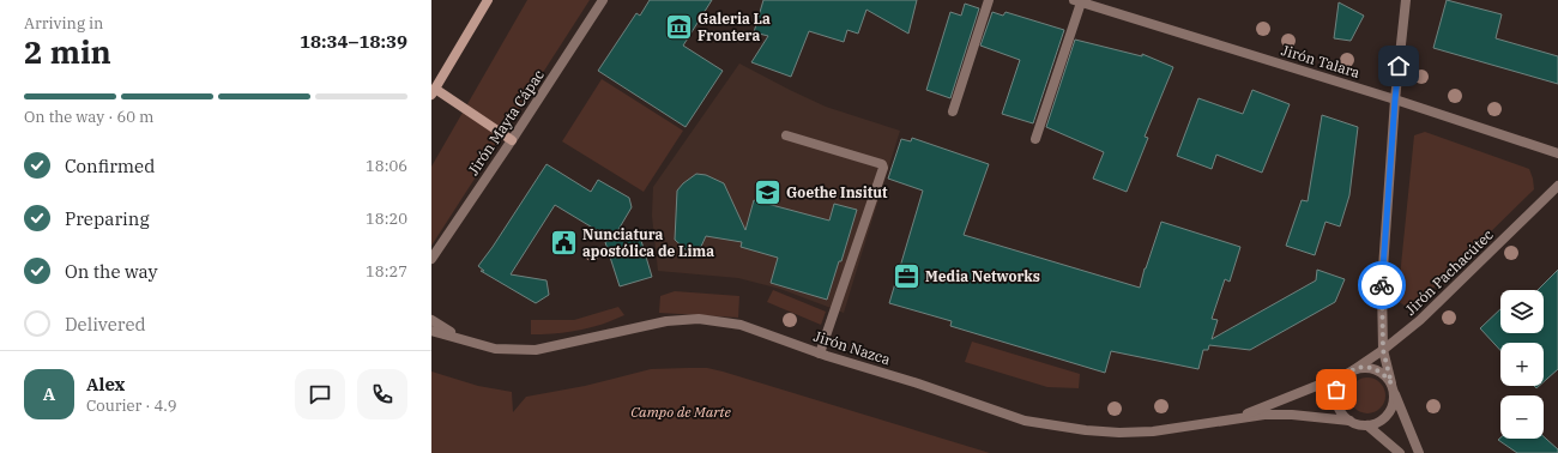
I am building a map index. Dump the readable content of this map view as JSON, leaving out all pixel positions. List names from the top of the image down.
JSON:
{
  "streets": {
    "street": [
      "Jirón Talara",
      "Jirón Mayta Cápac",
      "Jirón Pachacútec",
      "Jirón Nazca"
    ]
  },
  "crossings": [
    ["Jirón Pachacútec", "Jirón Nazca"]
  ],
  "parks": ["Campo de Marte"],
  "places": {
    "museum": ["Galeria La Frontera"],
    "school or university": ["Goethe Insitut"],
    "public building": ["Nunciatura apostólica de Lima"],
    "office": ["Media Networks"]
  },
  "page": {
    "heading": ["2 min", "Arriving in", "18:34–18:39"],
    "panel": ["Alex", "Courier · 4.9"],
    "bar": "On the way · 60 m",
    "list": [
      ["Confirmed", "18:06"],
      ["Preparing", "18:20"],
      ["On the way", "18:27"],
      "Delivered"
    ],
    "map_buttons": ["+", "−"],
    "round": "A"
  }
}
